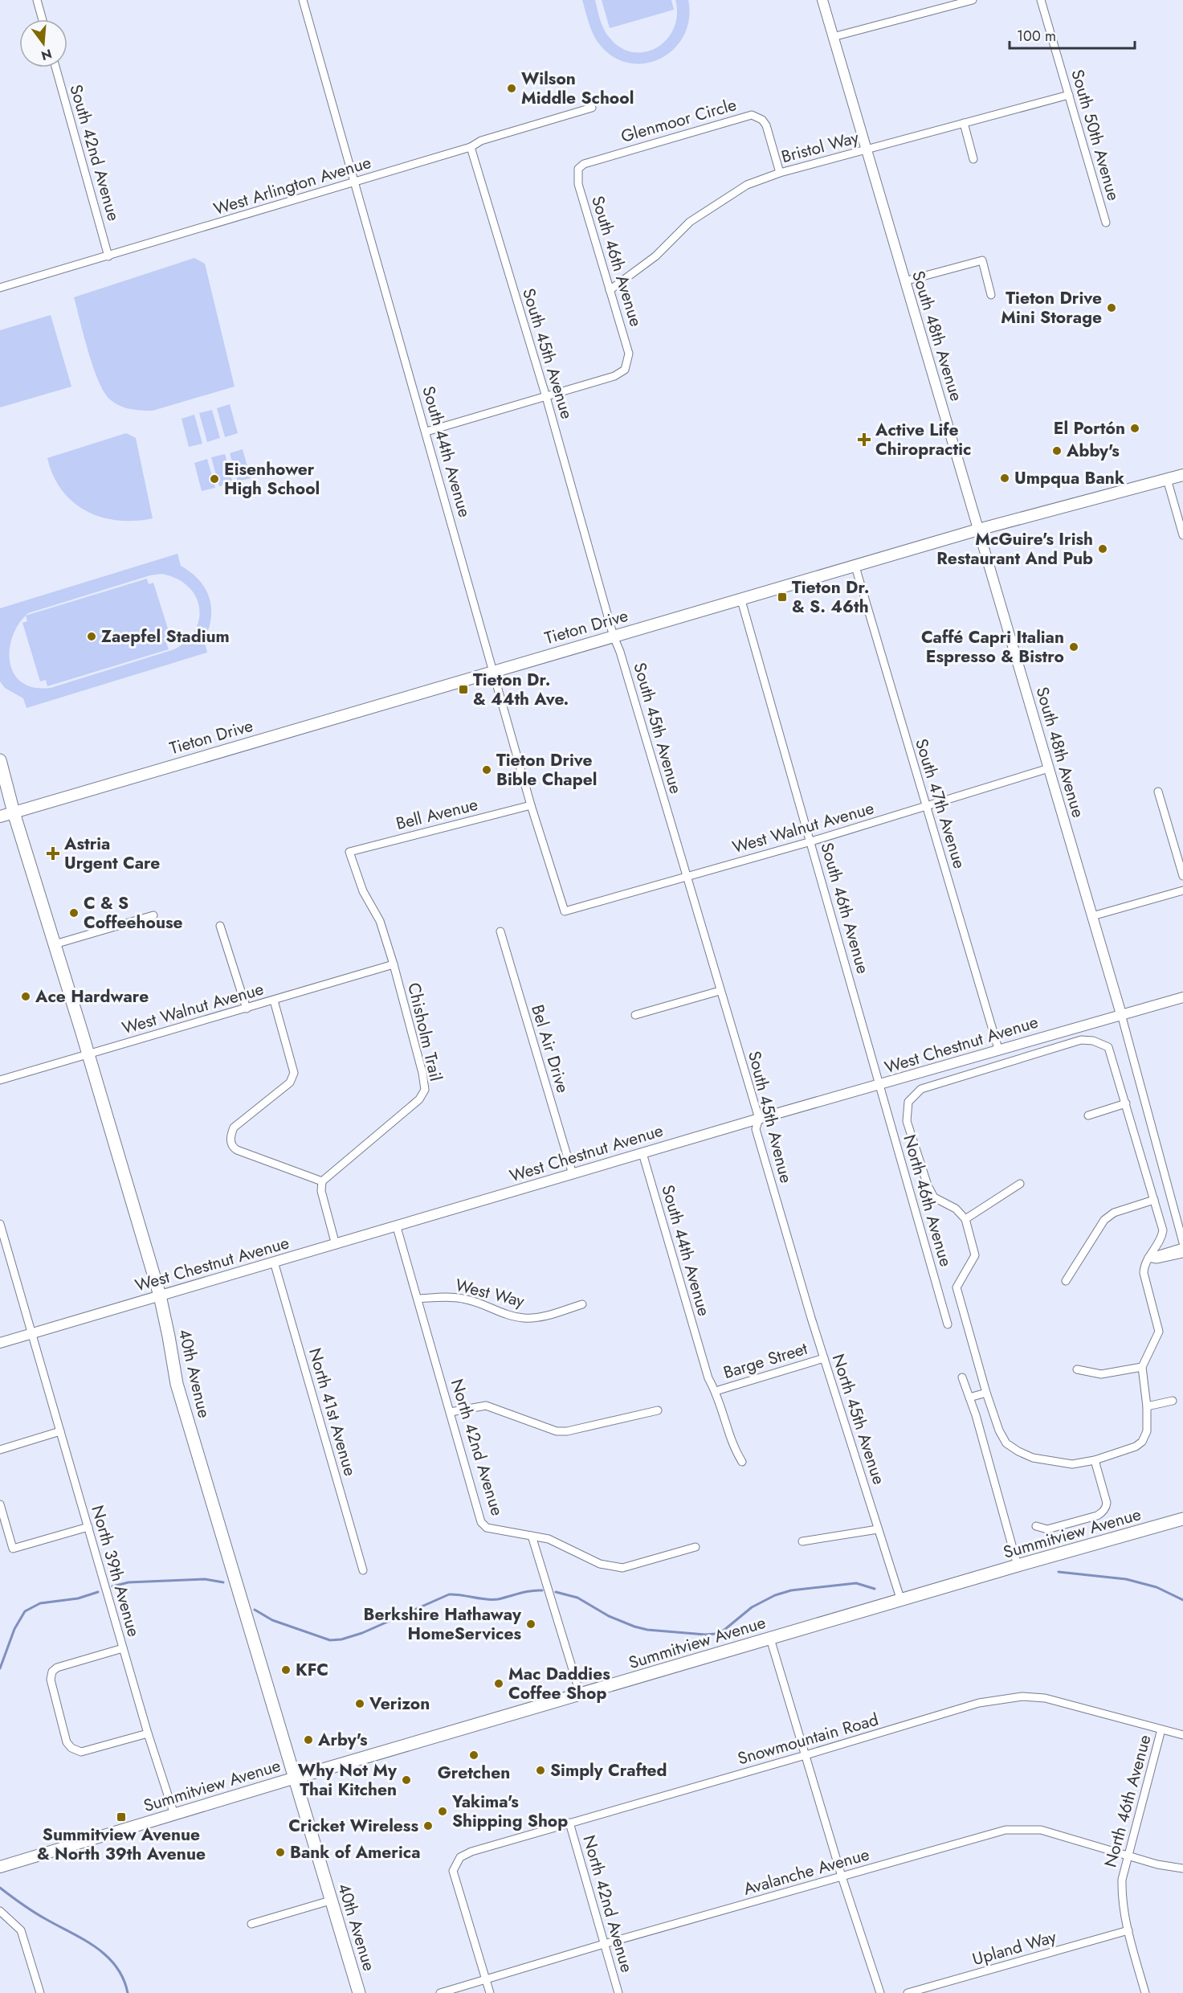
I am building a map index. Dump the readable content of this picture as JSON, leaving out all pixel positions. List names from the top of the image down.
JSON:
{
  "streets": {
    "main road": ["Tieton Drive", "40th Avenue", "Summitview Avenue"],
    "street": [
      "Glenmoor Circle",
      "South 50th Avenue",
      "Bristol Way",
      "South 42nd Avenue",
      "West Arlington Avenue",
      "South 46th Avenue",
      "South 48th Avenue",
      "South 45th Avenue",
      "South 44th Avenue",
      "South 47th Avenue",
      "Bell Avenue",
      "West Walnut Avenue",
      "Chisholm Trail",
      "West Chestnut Avenue",
      "Bel Air Drive",
      "North 46th Avenue",
      "West Way",
      "Barge Street",
      "North 41st Avenue",
      "North 45th Avenue",
      "North 42nd Avenue",
      "North 39th Avenue",
      "Snowmountain Road",
      "Avalanche Avenue",
      "Upland Way"
    ]
  },
  "crossings": [
    ["Glenmoor Circle", "Bristol Way"],
    ["Glenmoor Circle", "South 46th Avenue"],
    ["South 50th Avenue", "Bristol Way"],
    ["Bristol Way", "South 46th Avenue"],
    ["Bristol Way", "South 48th Avenue"],
    ["South 42nd Avenue", "West Arlington Avenue"],
    ["West Arlington Avenue", "South 45th Avenue"],
    ["West Arlington Avenue", "South 44th Avenue"],
    ["South 46th Avenue", "South 45th Avenue"],
    ["South 46th Avenue", "Tieton Drive"],
    ["South 46th Avenue", "West Walnut Avenue"],
    ["South 46th Avenue", "West Chestnut Avenue"],
    ["South 46th Avenue", "North 46th Avenue"],
    ["South 48th Avenue", "Tieton Drive"],
    ["South 48th Avenue", "West Walnut Avenue"],
    ["South 48th Avenue", "West Chestnut Avenue"],
    ["South 45th Avenue", "Tieton Drive"],
    ["South 45th Avenue", "West Walnut Avenue"],
    ["South 45th Avenue", "West Chestnut Avenue"],
    ["South 45th Avenue", "North 45th Avenue"],
    ["South 44th Avenue", "Tieton Drive"],
    ["South 44th Avenue", "Bell Avenue"],
    ["South 44th Avenue", "West Walnut Avenue"],
    ["South 44th Avenue", "West Chestnut Avenue"],
    ["South 44th Avenue", "Barge Street"],
    ["Tieton Drive", "South 47th Avenue"],
    ["Tieton Drive", "40th Avenue"],
    ["South 47th Avenue", "West Walnut Avenue"],
    ["South 47th Avenue", "West Chestnut Avenue"],
    ["Bell Avenue", "Chisholm Trail"],
    ["West Walnut Avenue", "Chisholm Trail"],
    ["West Walnut Avenue", "40th Avenue"],
    ["West Chestnut Avenue", "Bel Air Drive"],
    ["West Chestnut Avenue", "North 46th Avenue"],
    ["West Chestnut Avenue", "40th Avenue"],
    ["West Chestnut Avenue", "North 41st Avenue"],
    ["West Chestnut Avenue", "North 42nd Avenue"],
    ["West Chestnut Avenue", "North 39th Avenue"],
    ["North 46th Avenue", "Snowmountain Road"],
    ["North 46th Avenue", "Avalanche Avenue"],
    ["North 46th Avenue", "Upland Way"],
    ["West Way", "North 42nd Avenue"],
    ["Barge Street", "North 45th Avenue"],
    ["40th Avenue", "Summitview Avenue"],
    ["North 45th Avenue", "Summitview Avenue"],
    ["North 42nd Avenue", "Snowmountain Road"],
    ["North 42nd Avenue", "Avalanche Avenue"],
    ["Summitview Avenue", "North 39th Avenue"],
    ["Snowmountain Road", "Avalanche Avenue"]
  ],
  "places": {
    "other": [
      "Wilson Middle School",
      "Tieton Drive Mini Storage",
      "El Portón",
      "Abby's",
      "Umpqua Bank",
      "Eisenhower High School",
      "McGuire's Irish Restaurant And Pub",
      "Zaepfel Stadium",
      "Caffé Capri Italian Espresso & Bistro",
      "Tieton Drive Bible Chapel",
      "C & S Coffeehouse",
      "Ace Hardware",
      "Berkshire Hathaway HomeServices",
      "KFC",
      "Mac Daddies Coffee Shop",
      "Verizon",
      "Arby's",
      "Gretchen",
      "Simply Crafted",
      "Why Not My Thai Kitchen",
      "Yakima's Shipping Shop",
      "Cricket Wireless",
      "Bank of America"
    ],
    "health": ["Active Life Chiropractic", "Astria Urgent Care"],
    "transit": ["Tieton Dr. & S. 46th", "Tieton Dr. & 44th Ave.", "Summitview Avenue & North 39th Avenue"]
  },
  "scale_bar": "100 m",
  "north": "bottom"
}
